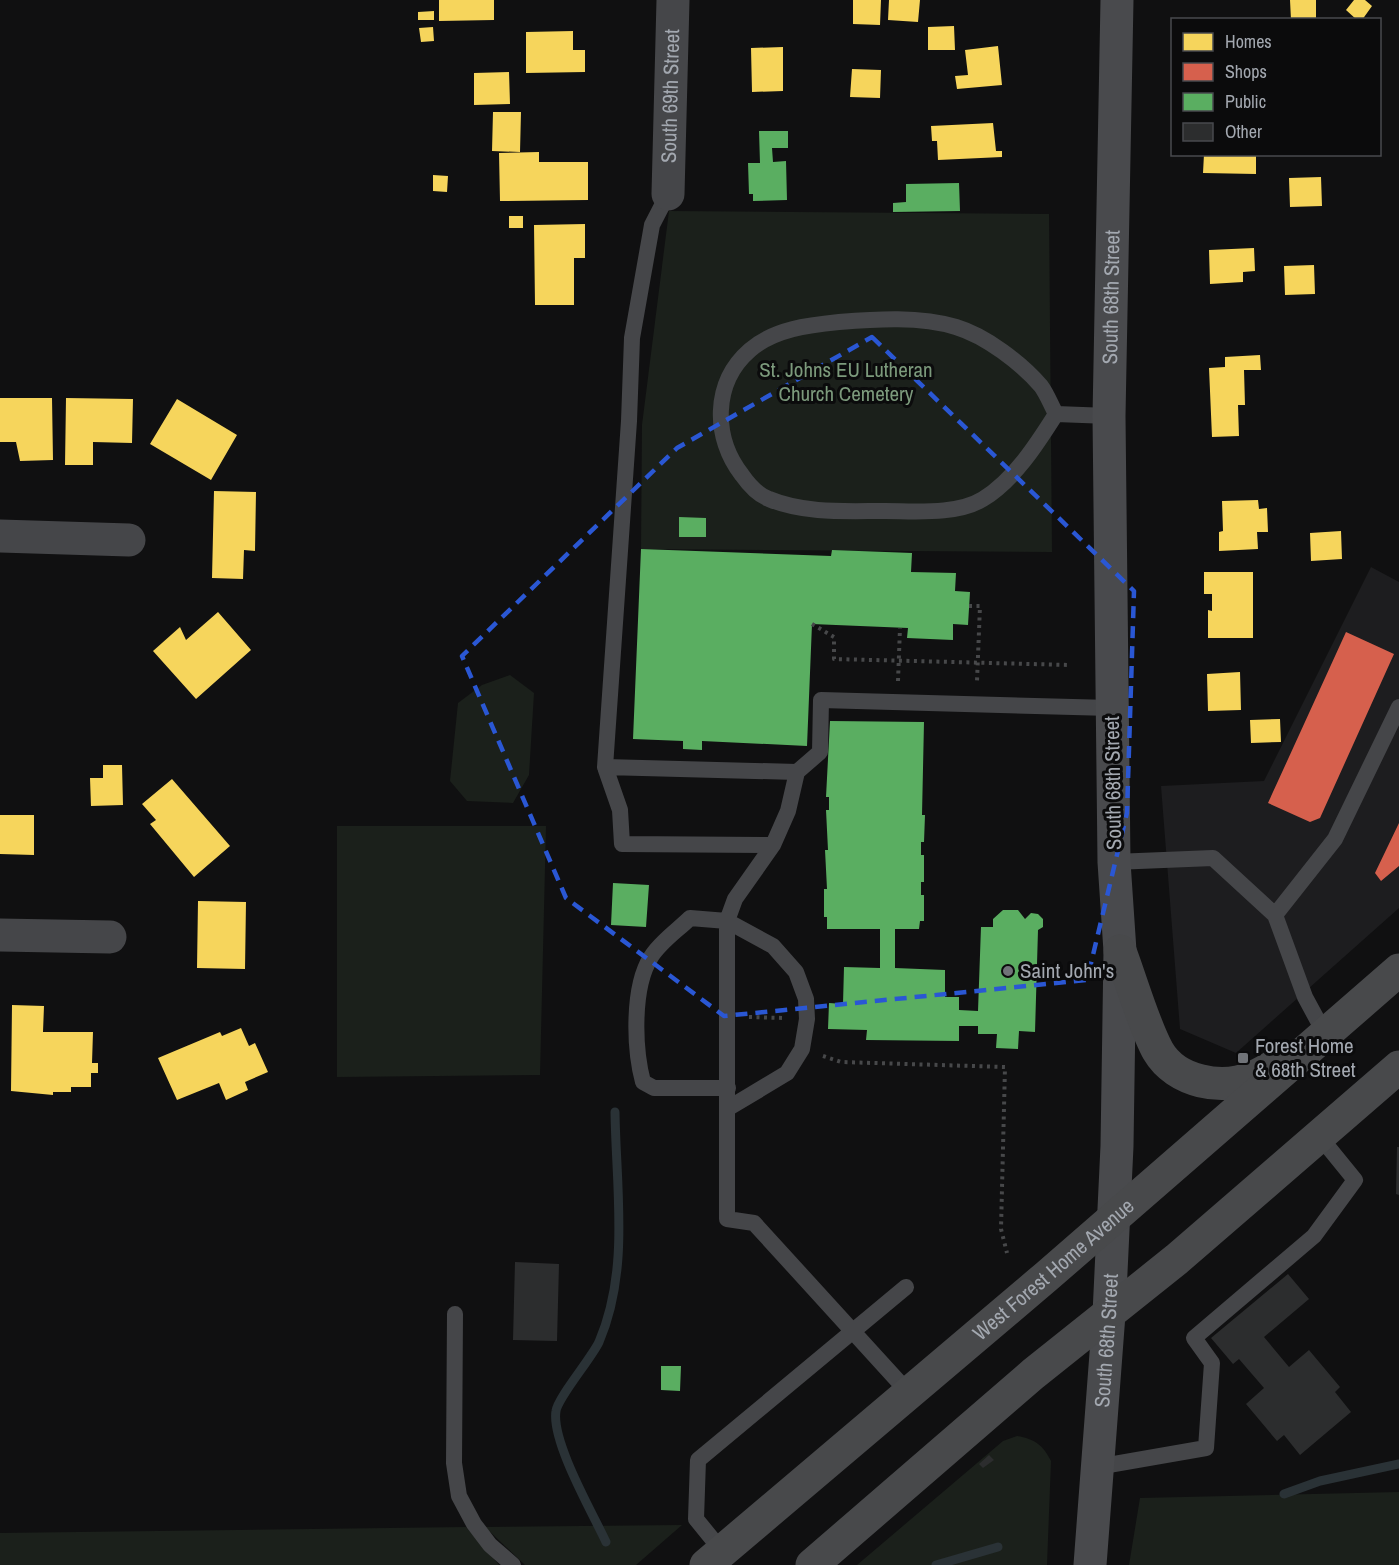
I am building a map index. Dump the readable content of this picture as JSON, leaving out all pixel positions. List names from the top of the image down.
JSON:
{
  "streets": {
    "main road": ["West Forest Home Avenue"],
    "street": ["South 69th Street", "South 68th Street"]
  },
  "crossings": [
    ["South 68th Street", "West Forest Home Avenue"]
  ],
  "parks": ["St. Johns EU Lutheran Church Cemetery"],
  "places": {
    "other": ["Saint John's"],
    "transit": ["Forest Home & 68th Street"]
  },
  "legend": [
    "Homes",
    "Shops",
    "Public",
    "Other"
  ]
}
